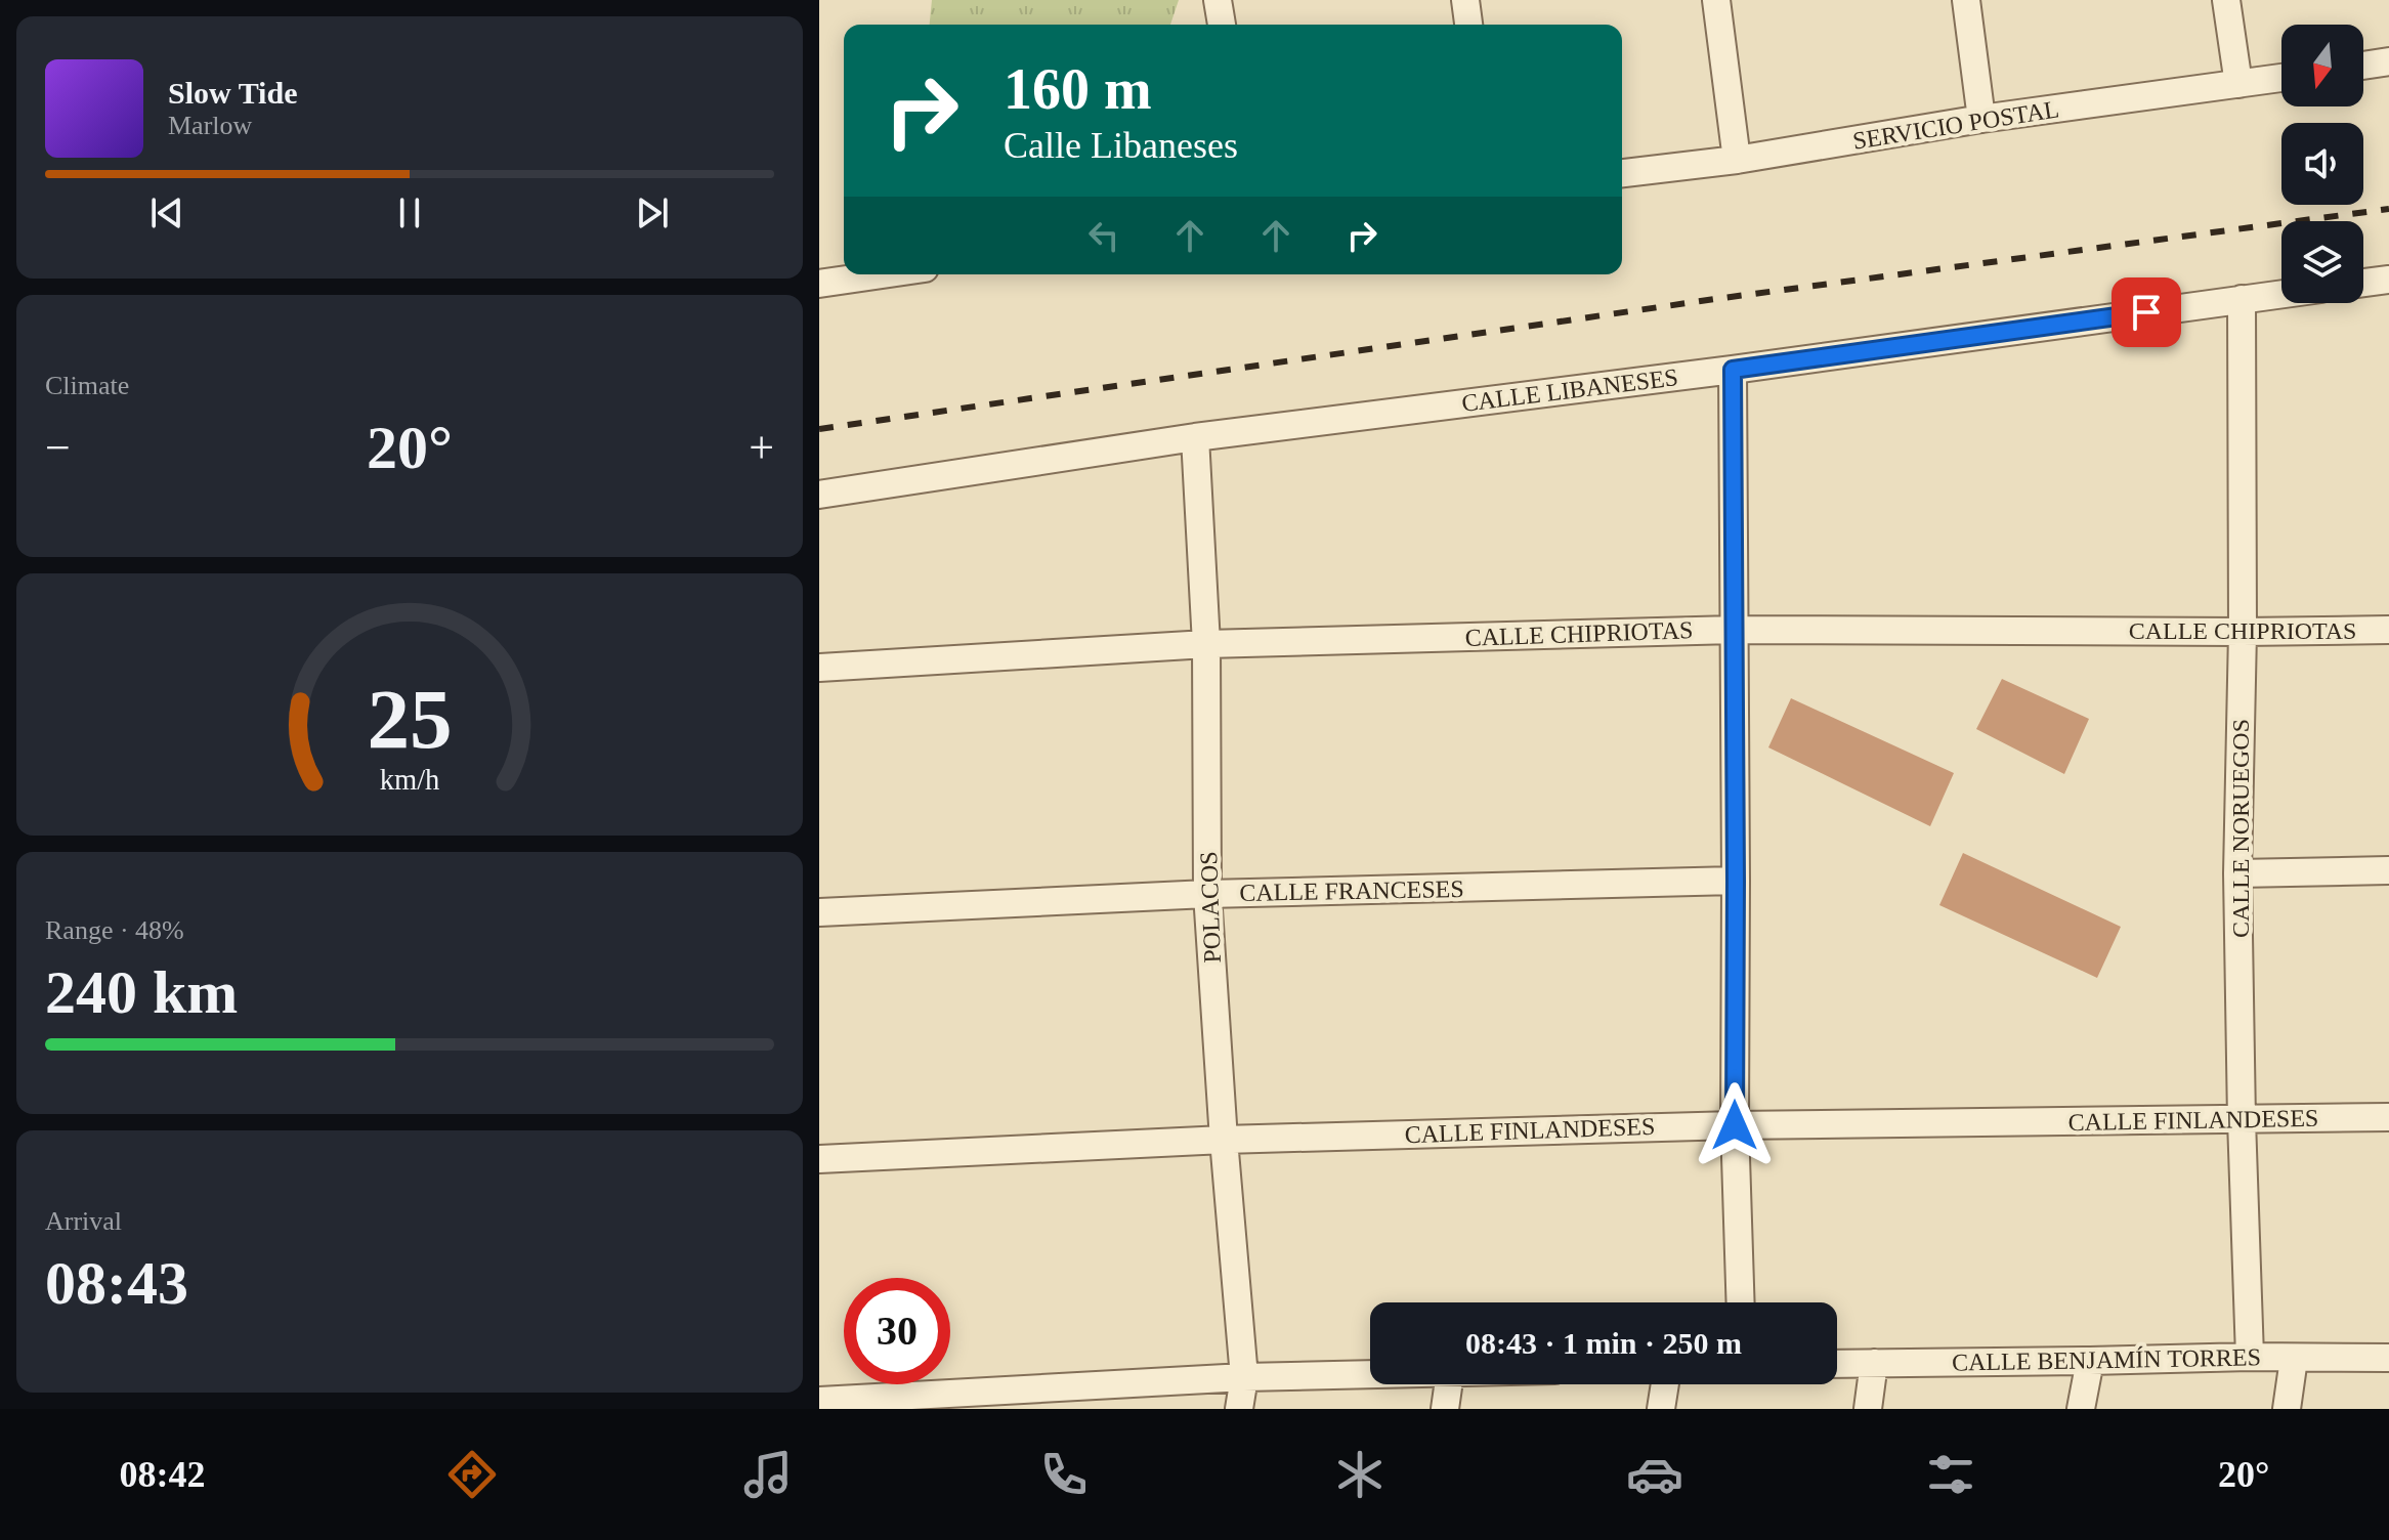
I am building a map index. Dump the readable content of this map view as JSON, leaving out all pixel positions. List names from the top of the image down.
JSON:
{
  "streets": {
    "street": [
      "SERVICIO POSTAL",
      "CALLE LIBANESES",
      "CALLE CHIPRIOTAS",
      "CALLE NORUEGOS",
      "CALLE FRANCESES",
      "POLACOS",
      "CALLE FINLANDESES",
      "CALLE BENJAMÍN TORRES"
    ]
  },
  "crossings": [
    ["CALLE LIBANESES", "CALLE NORUEGOS"],
    ["CALLE LIBANESES", "POLACOS"],
    ["CALLE CHIPRIOTAS", "CALLE NORUEGOS"],
    ["CALLE CHIPRIOTAS", "POLACOS"],
    ["CALLE NORUEGOS", "CALLE FINLANDESES"],
    ["CALLE NORUEGOS", "CALLE BENJAMÍN TORRES"],
    ["CALLE FRANCESES", "POLACOS"],
    ["POLACOS", "CALLE FINLANDESES"]
  ],
  "north": "bottom",
  "page": {
    "turn": ["160 m", "Calle Libaneses"],
    "song": ["Slow Tide", "Marlow"],
    "tile": [
      "Climate",
      ["Range · 48%", "240 km"],
      ["Arrival", "08:43"]
    ],
    "heat": ["−", "20°", "+"],
    "limit": "30",
    "trip": "08:43 · 1 min · 250 m",
    "tabs": ["08:42", "20°"],
    "gauge": ["25", "km/h"]
  }
}
